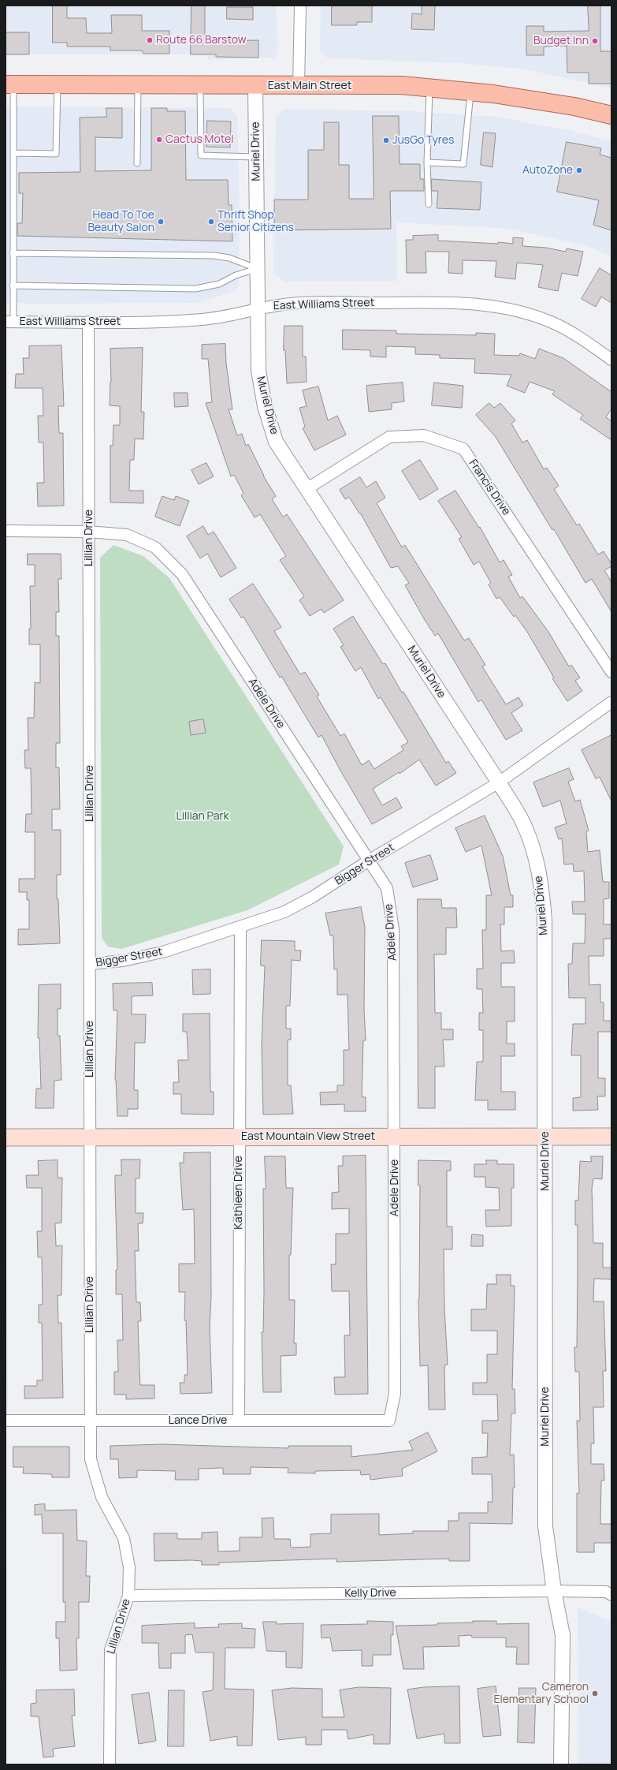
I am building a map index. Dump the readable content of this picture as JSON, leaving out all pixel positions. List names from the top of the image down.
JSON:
{
  "streets": {
    "main road": ["East Main Street", "East Mountain View Street"],
    "street": [
      "Muriel Drive",
      "East Williams Street",
      "Francis Drive",
      "Lillian Drive",
      "Adele Drive",
      "Bigger Street",
      "Kathleen Drive",
      "Lance Drive",
      "Kelly Drive"
    ]
  },
  "crossings": [
    ["East Main Street", "Muriel Drive"],
    ["Muriel Drive", "East Williams Street"],
    ["Muriel Drive", "Francis Drive"],
    ["Muriel Drive", "Bigger Street"],
    ["Muriel Drive", "East Mountain View Street"],
    ["Muriel Drive", "Kelly Drive"],
    ["East Williams Street", "Lillian Drive"],
    ["Lillian Drive", "Adele Drive"],
    ["Lillian Drive", "Bigger Street"],
    ["Lillian Drive", "East Mountain View Street"],
    ["Lillian Drive", "Lance Drive"],
    ["Lillian Drive", "Kelly Drive"],
    ["Adele Drive", "Bigger Street"],
    ["Adele Drive", "East Mountain View Street"],
    ["Adele Drive", "Lance Drive"],
    ["Bigger Street", "Kathleen Drive"],
    ["East Mountain View Street", "Kathleen Drive"],
    ["Kathleen Drive", "Lance Drive"]
  ],
  "parks": ["Lillian Park"],
  "places": [
    "Route 66 Barstow",
    "Budget Inn",
    "Cactus Motel",
    "JusGo Tyres",
    "AutoZone",
    "Head To Toe Beauty Salon",
    "Thrift Shop Senior Citizens",
    "Cameron Elementary School"
  ]
}
